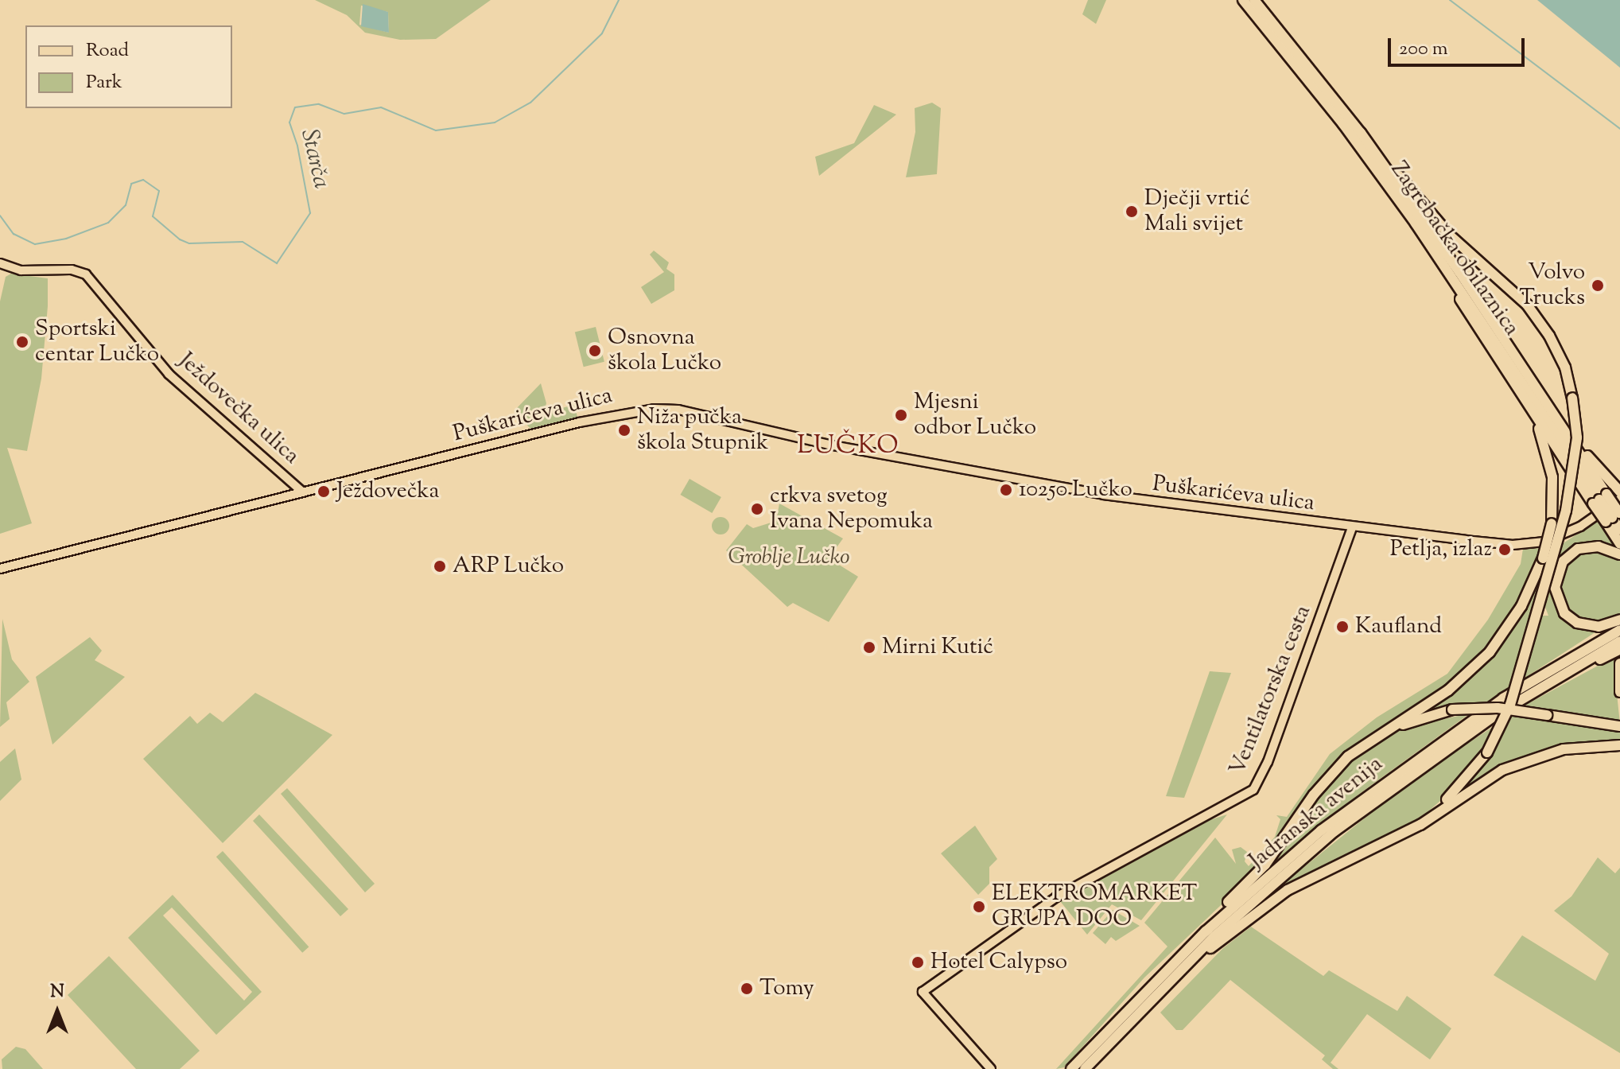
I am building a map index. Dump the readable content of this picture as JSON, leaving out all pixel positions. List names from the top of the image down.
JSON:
{
  "streets": {
    "highway": ["Zagrebačka obilaznica", "Jadranska avenija"],
    "main road": ["Ježdovečka ulica", "Puškarićeva ulica", "Ventilatorska cesta"]
  },
  "crossings": [
    ["Ježdovečka ulica", "Puškarićeva ulica"],
    ["Puškarićeva ulica", "Ventilatorska cesta"]
  ],
  "districts": ["LUČKO"],
  "water": ["Starča"],
  "parks": ["Groblje Lučko"],
  "places": [
    "Dječji vrtić Mali svijet",
    "Volvo Trucks",
    "Sportski centar Lučko",
    "Osnovna škola Lučko",
    "Mjesni odbor Lučko",
    "Niža pučka škola Stupnik",
    "10250 Lučko",
    "Ježdovečka",
    "crkva svetog Ivana Nepomuka",
    "Petlja, izlaz",
    "ARP Lučko",
    "Kaufland",
    "Mirni Kutić",
    "ELEKTROMARKET GRUPA DOO",
    "Hotel Calypso",
    "Tomy"
  ],
  "legend": ["Road", "Park"],
  "scale_bar": "200 m",
  "north": "top"
}
